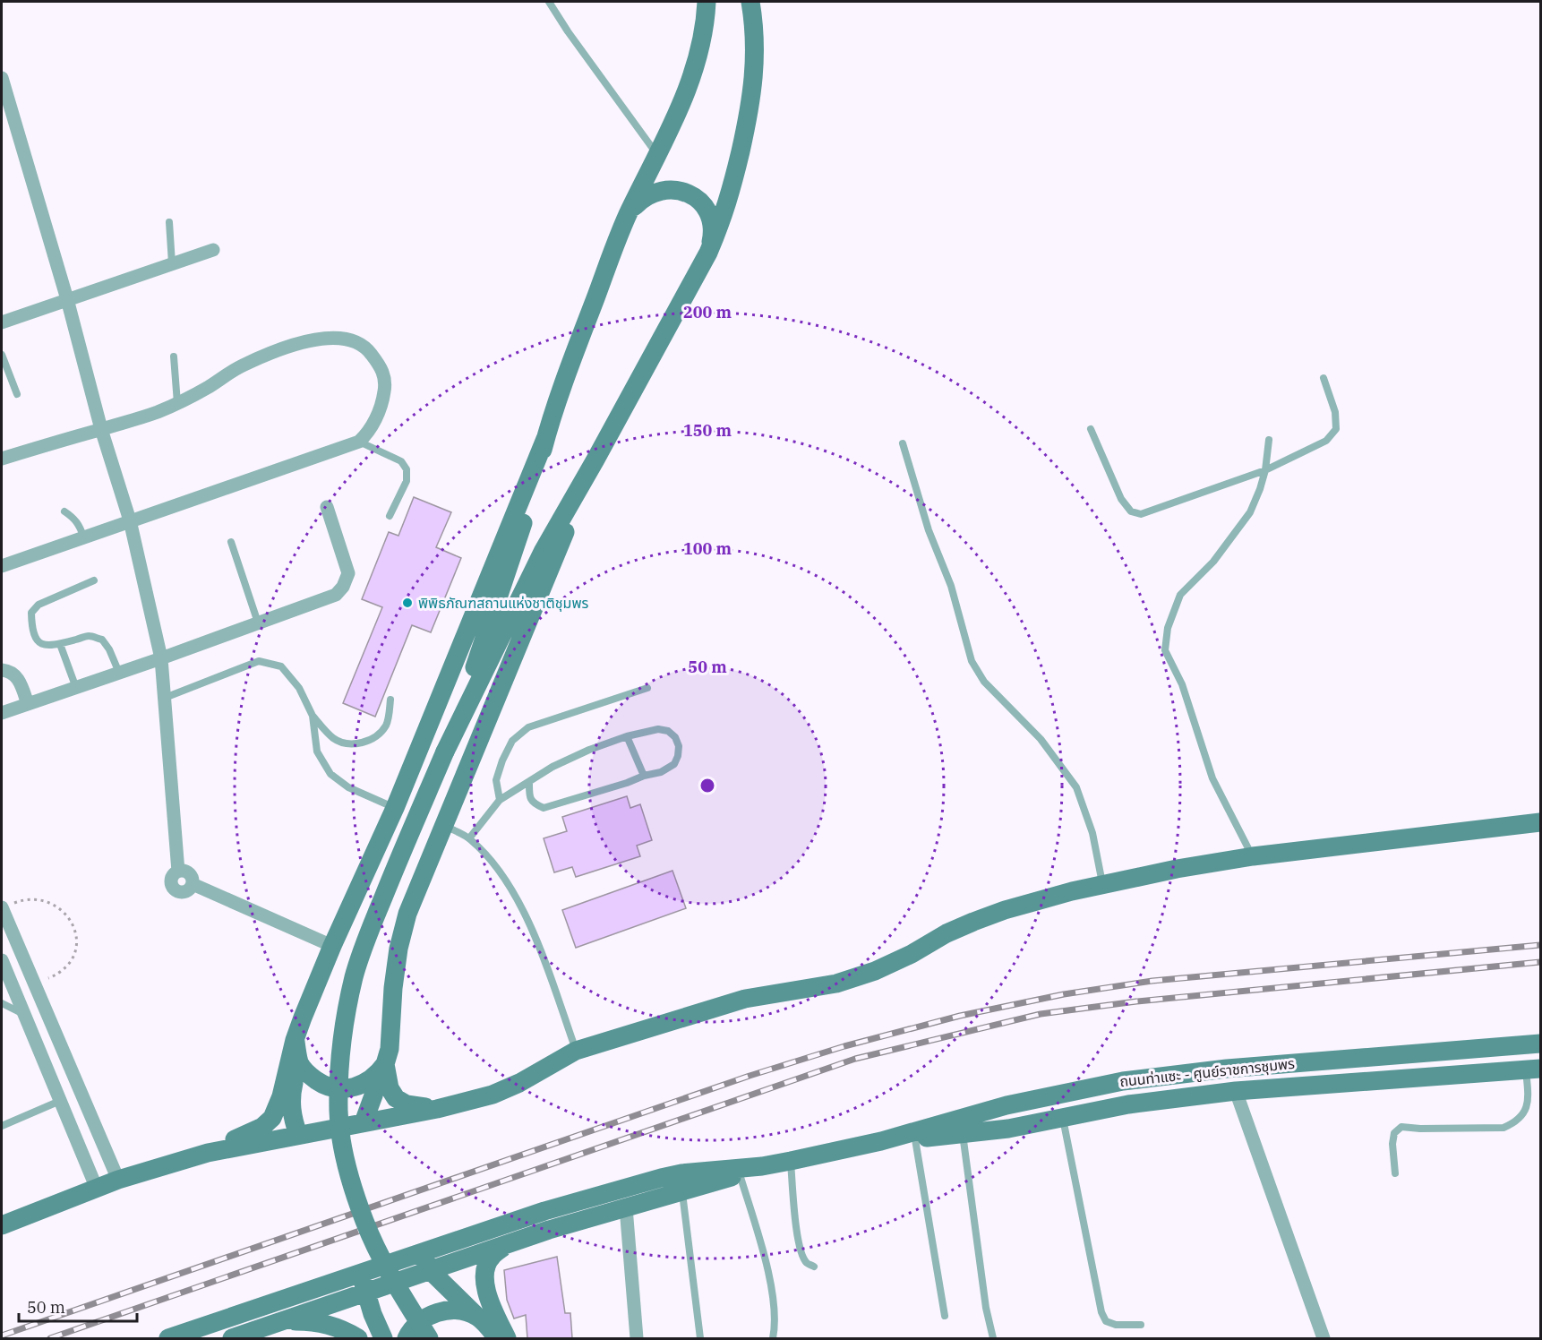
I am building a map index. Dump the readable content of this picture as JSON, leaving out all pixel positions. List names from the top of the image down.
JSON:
{
  "streets": {
    "main road": ["ถนนท่าแซะ - ศูนย์ราชการชุมพร"]
  },
  "places": ["พิพิธภัณฑสถานแห่งชาติชุมพร"],
  "scale_bar": "50 m",
  "rings": [
    "200 m",
    "150 m",
    "100 m",
    "50 m"
  ]
}
